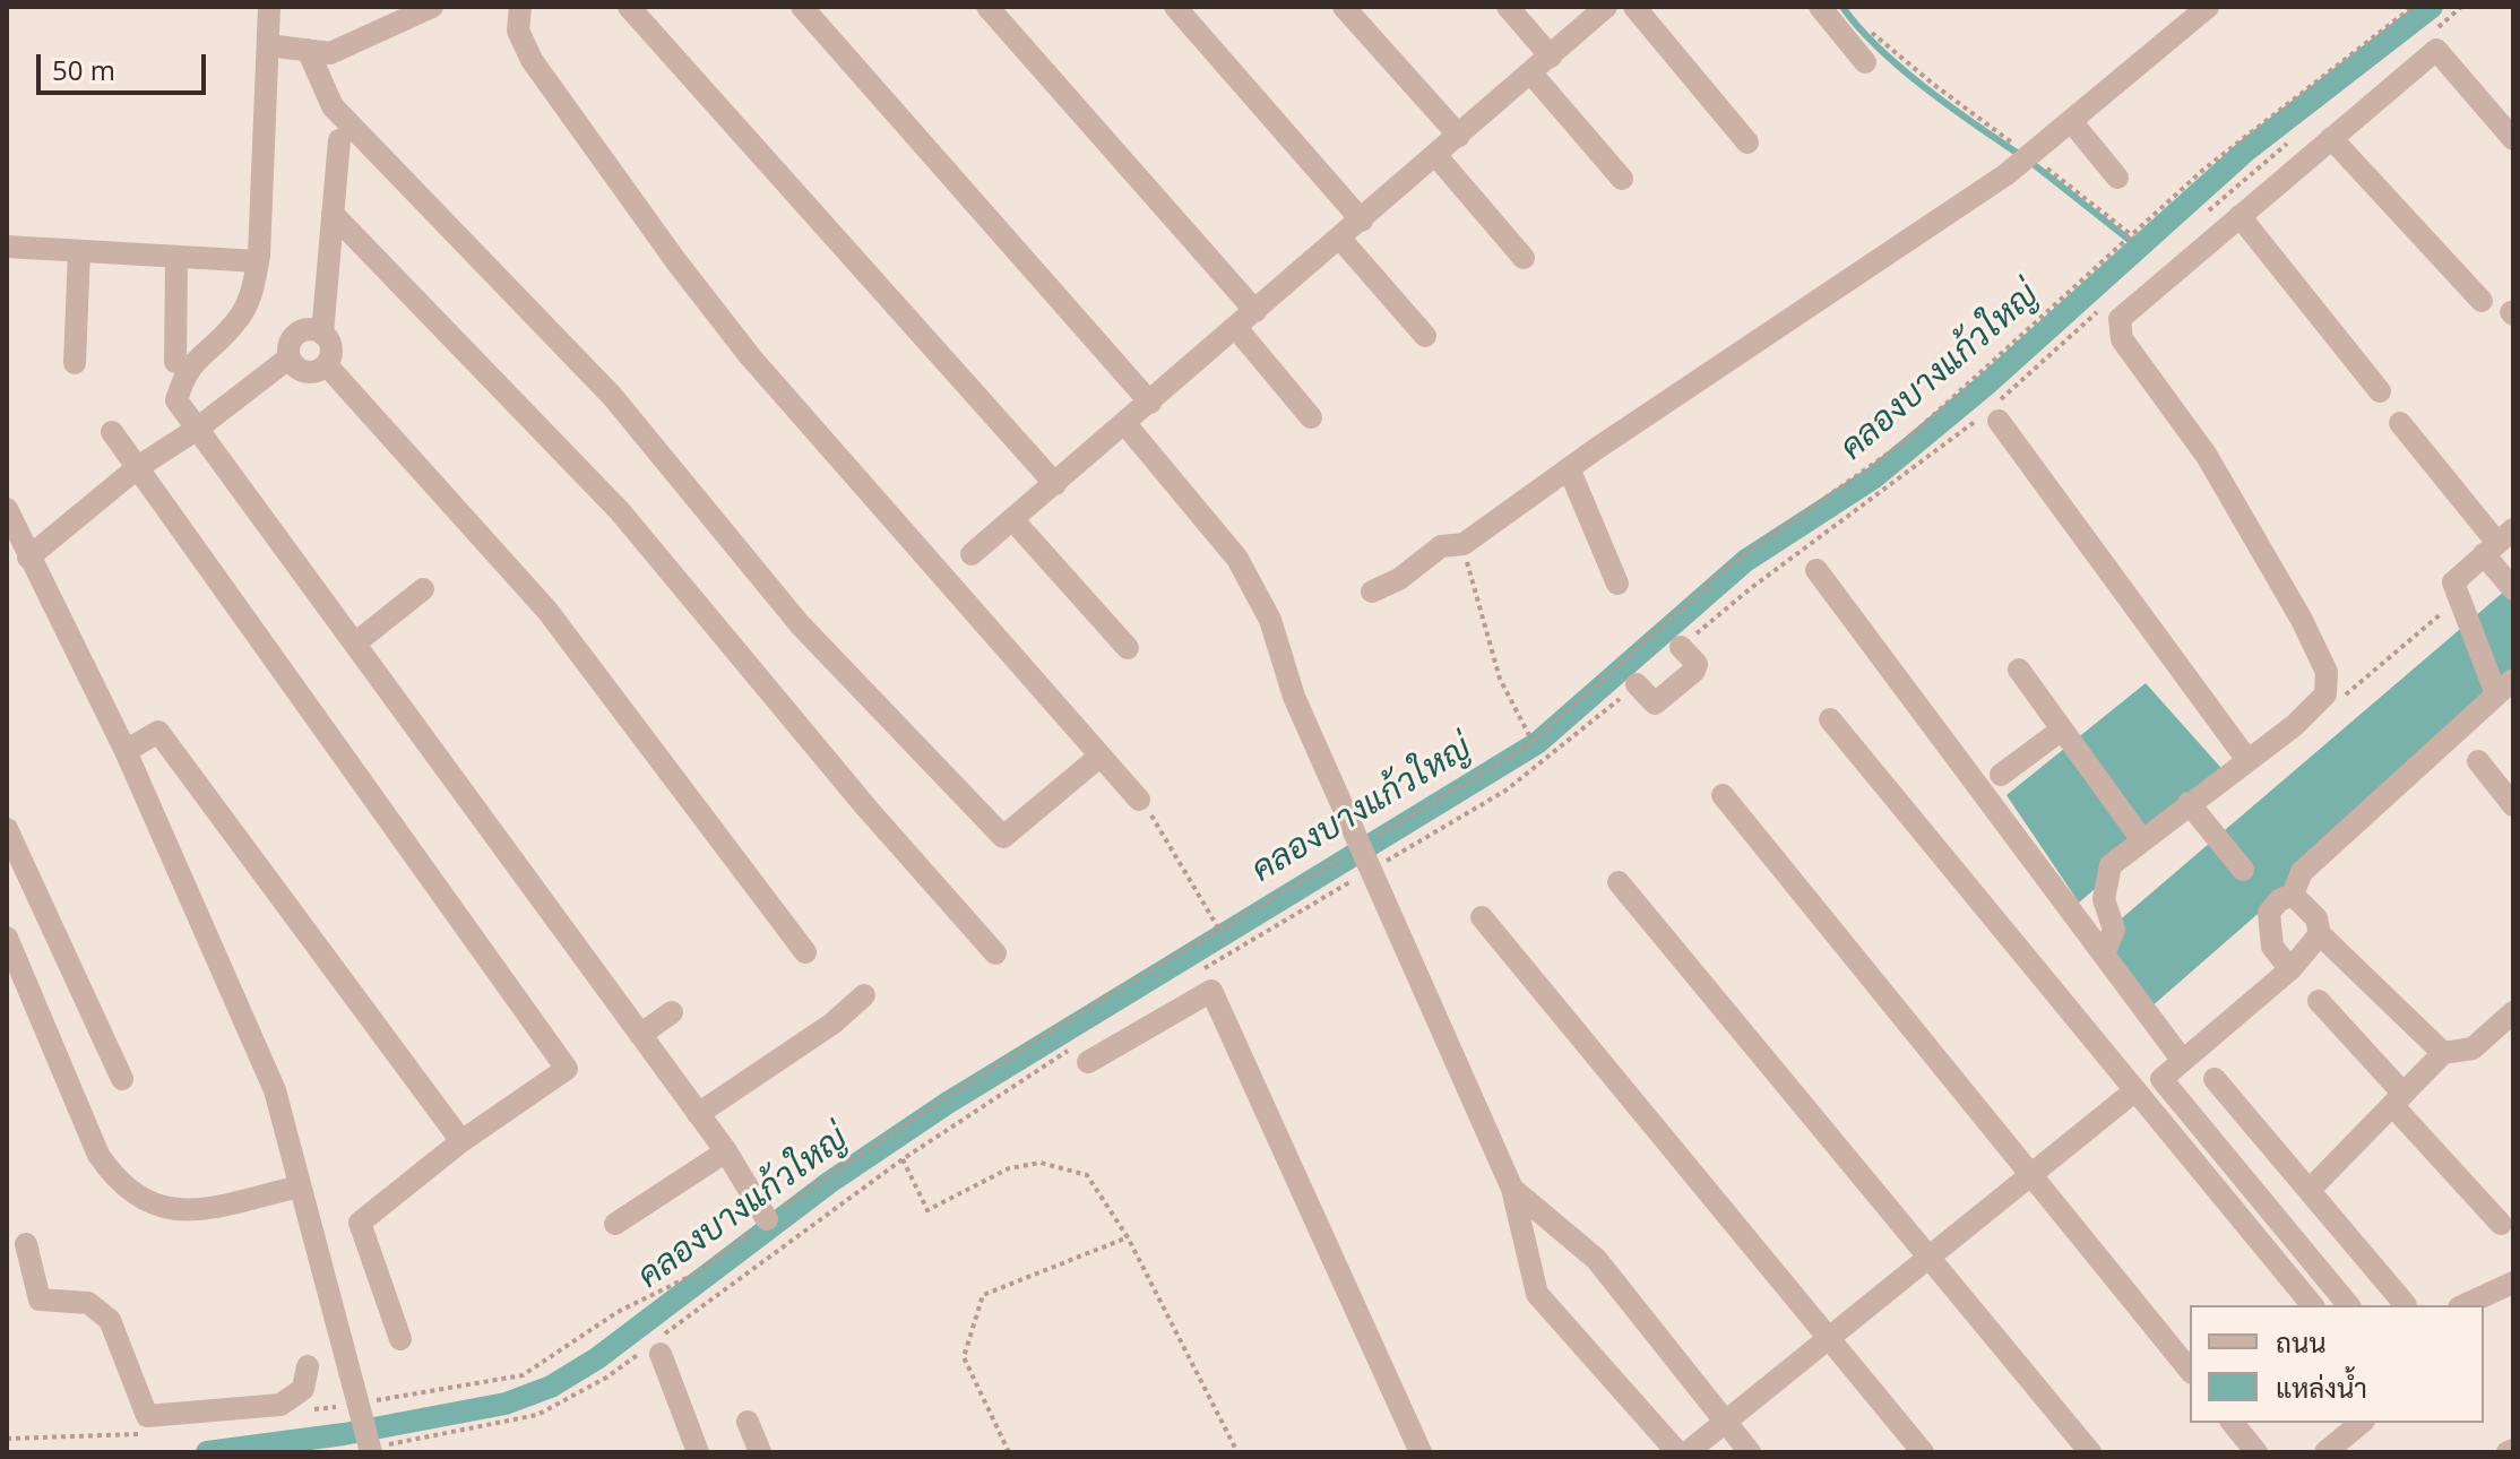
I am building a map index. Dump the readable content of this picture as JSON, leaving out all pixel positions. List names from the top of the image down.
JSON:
{
  "water": ["คลองบางแก้วใหญ่"],
  "legend": ["ถนน", "แหล่งน้ำ"],
  "scale_bar": "50 m"
}
